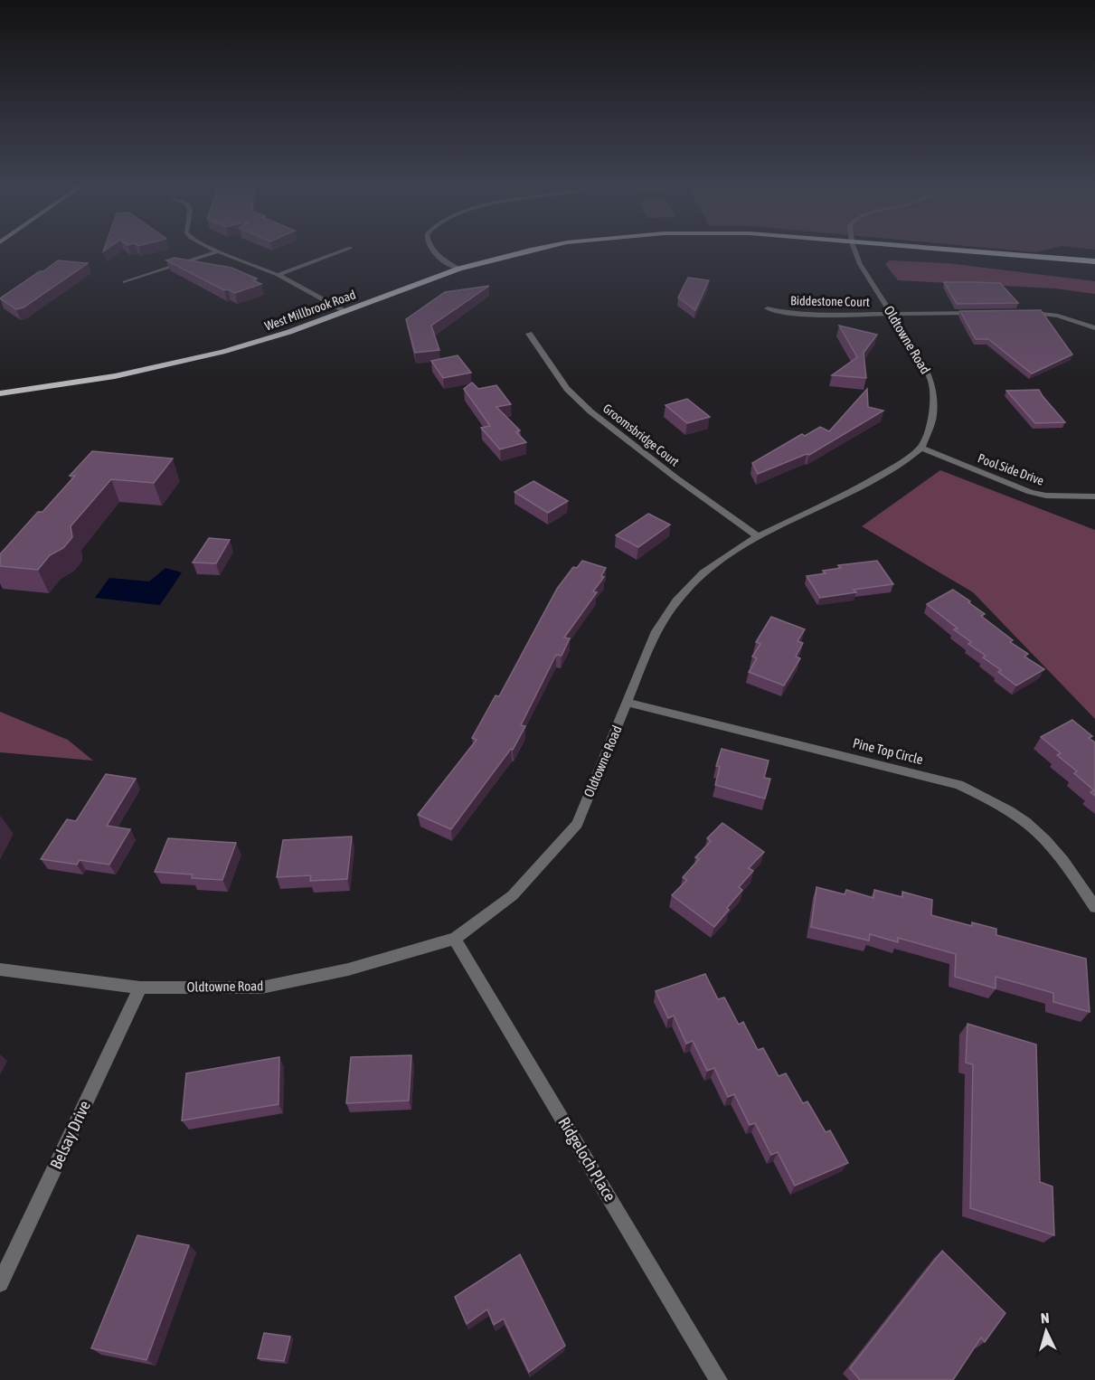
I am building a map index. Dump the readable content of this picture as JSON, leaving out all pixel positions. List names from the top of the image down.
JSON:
{
  "streets": {
    "main road": ["West Millbrook Road"],
    "street": [
      "Biddestone Court",
      "Oldtowne Road",
      "Groomsbridge Court",
      "Pool Side Drive",
      "Pine Top Circle",
      "Belsay Drive",
      "Ridgeloch Place"
    ]
  },
  "crossings": [
    ["Biddestone Court", "Oldtowne Road"],
    ["Oldtowne Road", "Groomsbridge Court"],
    ["Oldtowne Road", "Pool Side Drive"],
    ["Oldtowne Road", "Pine Top Circle"],
    ["Oldtowne Road", "Belsay Drive"],
    ["Oldtowne Road", "Ridgeloch Place"]
  ],
  "north": "top"
}
